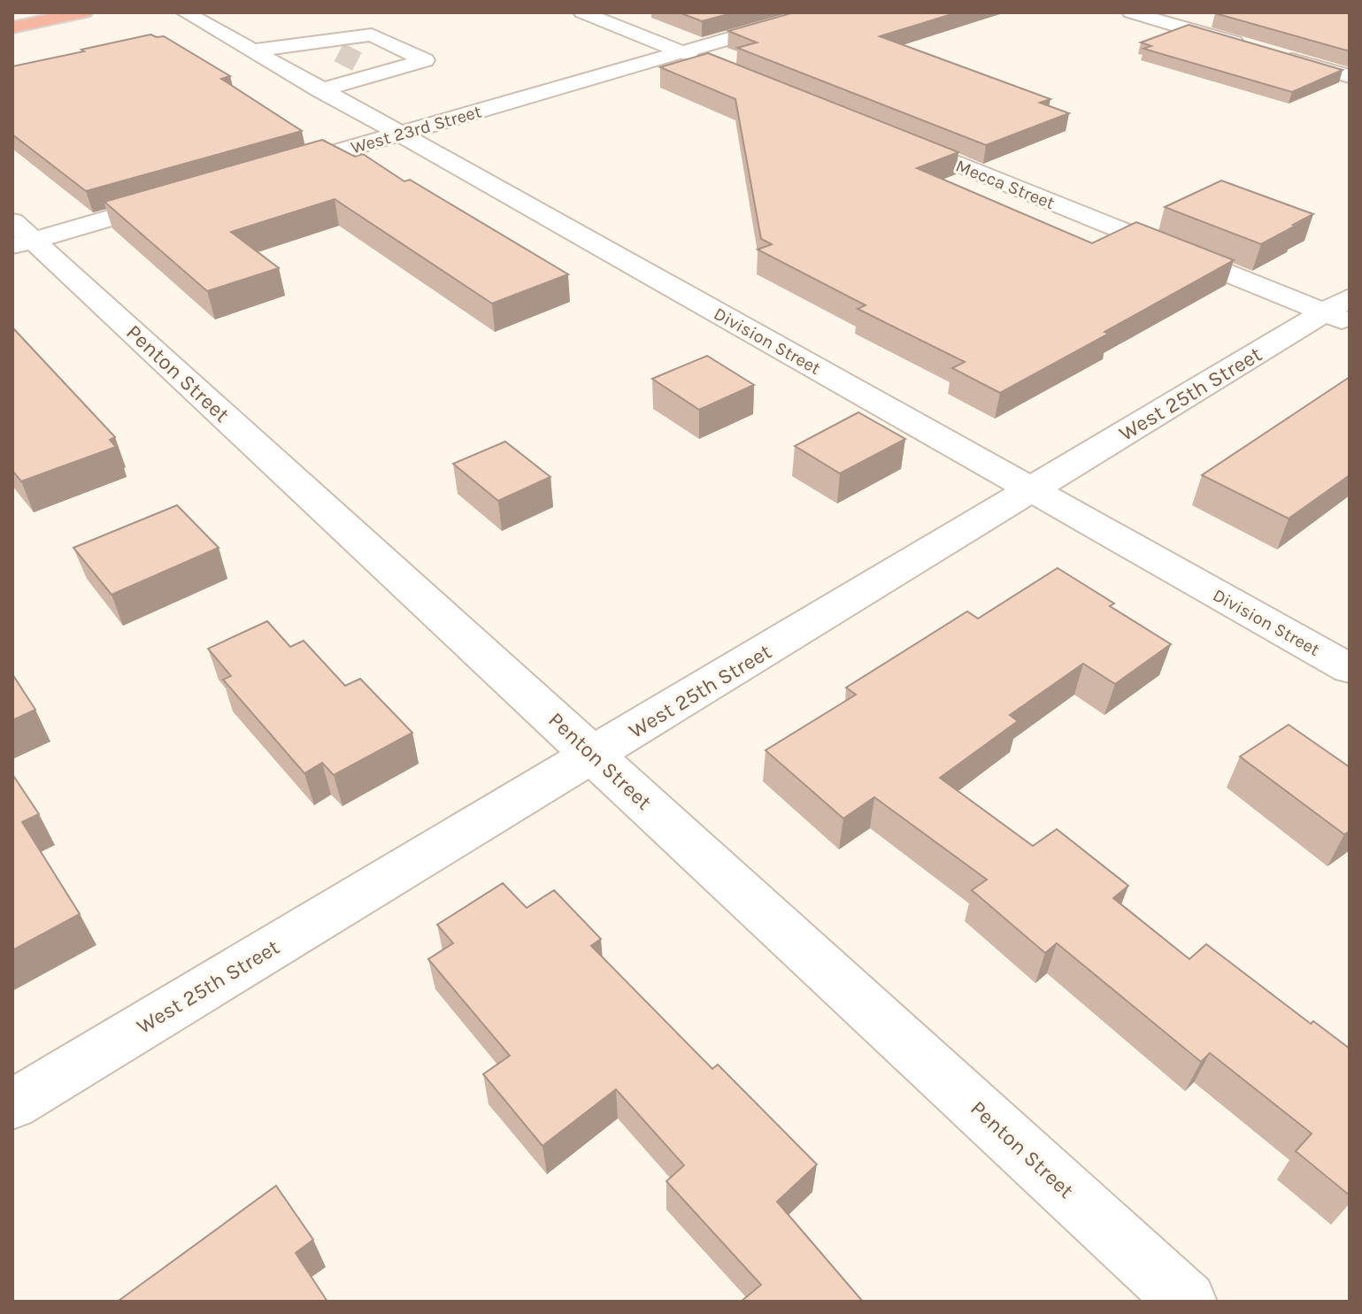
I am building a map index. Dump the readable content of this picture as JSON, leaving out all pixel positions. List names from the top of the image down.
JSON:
{
  "streets": {
    "street": [
      "West 23rd Street",
      "Mecca Street",
      "Division Street",
      "Penton Street",
      "West 25th Street"
    ]
  },
  "crossings": [
    ["West 23rd Street", "Division Street"],
    ["Mecca Street", "West 25th Street"],
    ["Division Street", "West 25th Street"],
    ["Penton Street", "West 25th Street"]
  ]
}
